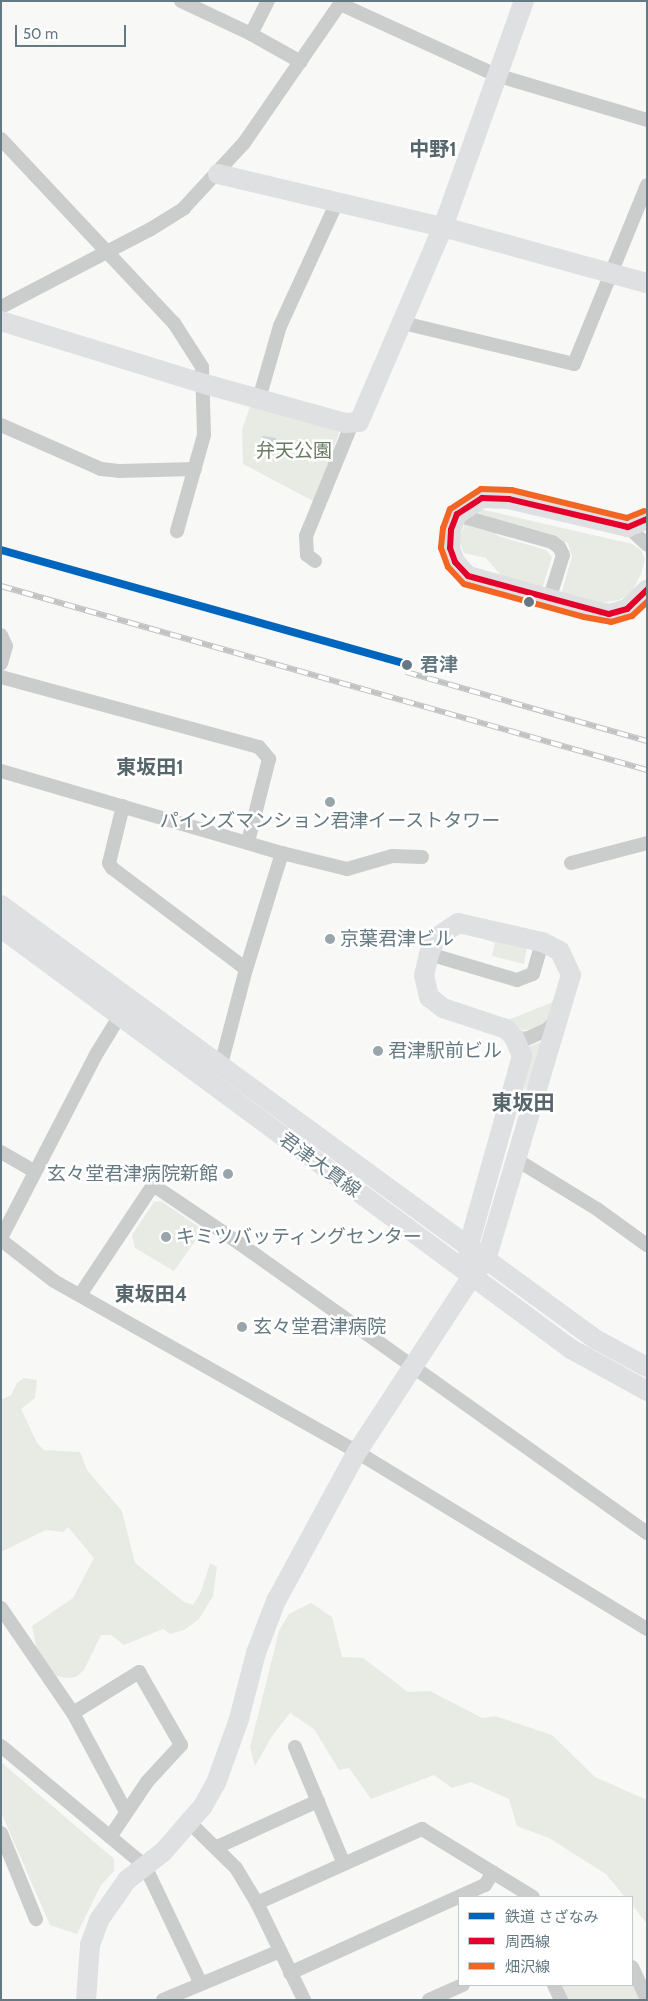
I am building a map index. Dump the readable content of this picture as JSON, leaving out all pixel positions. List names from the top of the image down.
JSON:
{
  "streets": {
    "street": ["君津大貫線"]
  },
  "districts": [
    "中野1",
    "東坂田1",
    "東坂田",
    "東坂田4"
  ],
  "parks": ["弁天公園"],
  "places": [
    "君津",
    "パインズマンション君津イーストタワー",
    "京葉君津ビル",
    "君津駅前ビル",
    "玄々堂君津病院新館",
    "キミツバッティングセンター",
    "玄々堂君津病院"
  ],
  "lines": ["transit line 畑沢線", "transit line 周西線", "rail line さざなみ"],
  "legend": ["鉄道 さざなみ", "周西線", "畑沢線"],
  "scale_bar": "50 m"
}
